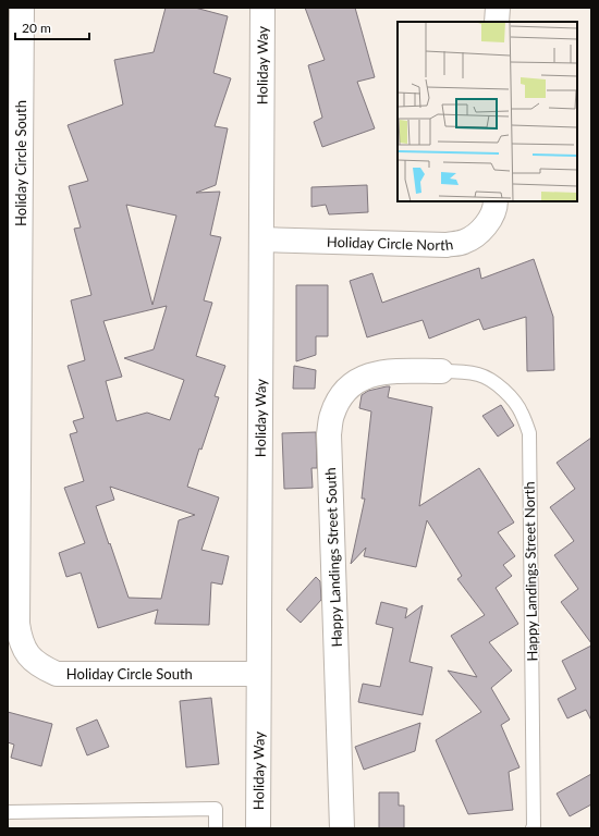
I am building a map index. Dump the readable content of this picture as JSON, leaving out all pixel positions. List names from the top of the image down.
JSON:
{
  "streets": {
    "street": [
      "Holiday Way",
      "Holiday Circle South",
      "Holiday Circle North",
      "Happy Landings Street South"
    ],
    "lane": ["Happy Landings Street North"]
  },
  "crossings": [
    ["Holiday Way", "Holiday Circle South"],
    ["Holiday Way", "Holiday Circle North"],
    ["Happy Landings Street South", "Happy Landings Street North"]
  ],
  "scale_bar": "20 m"
}
